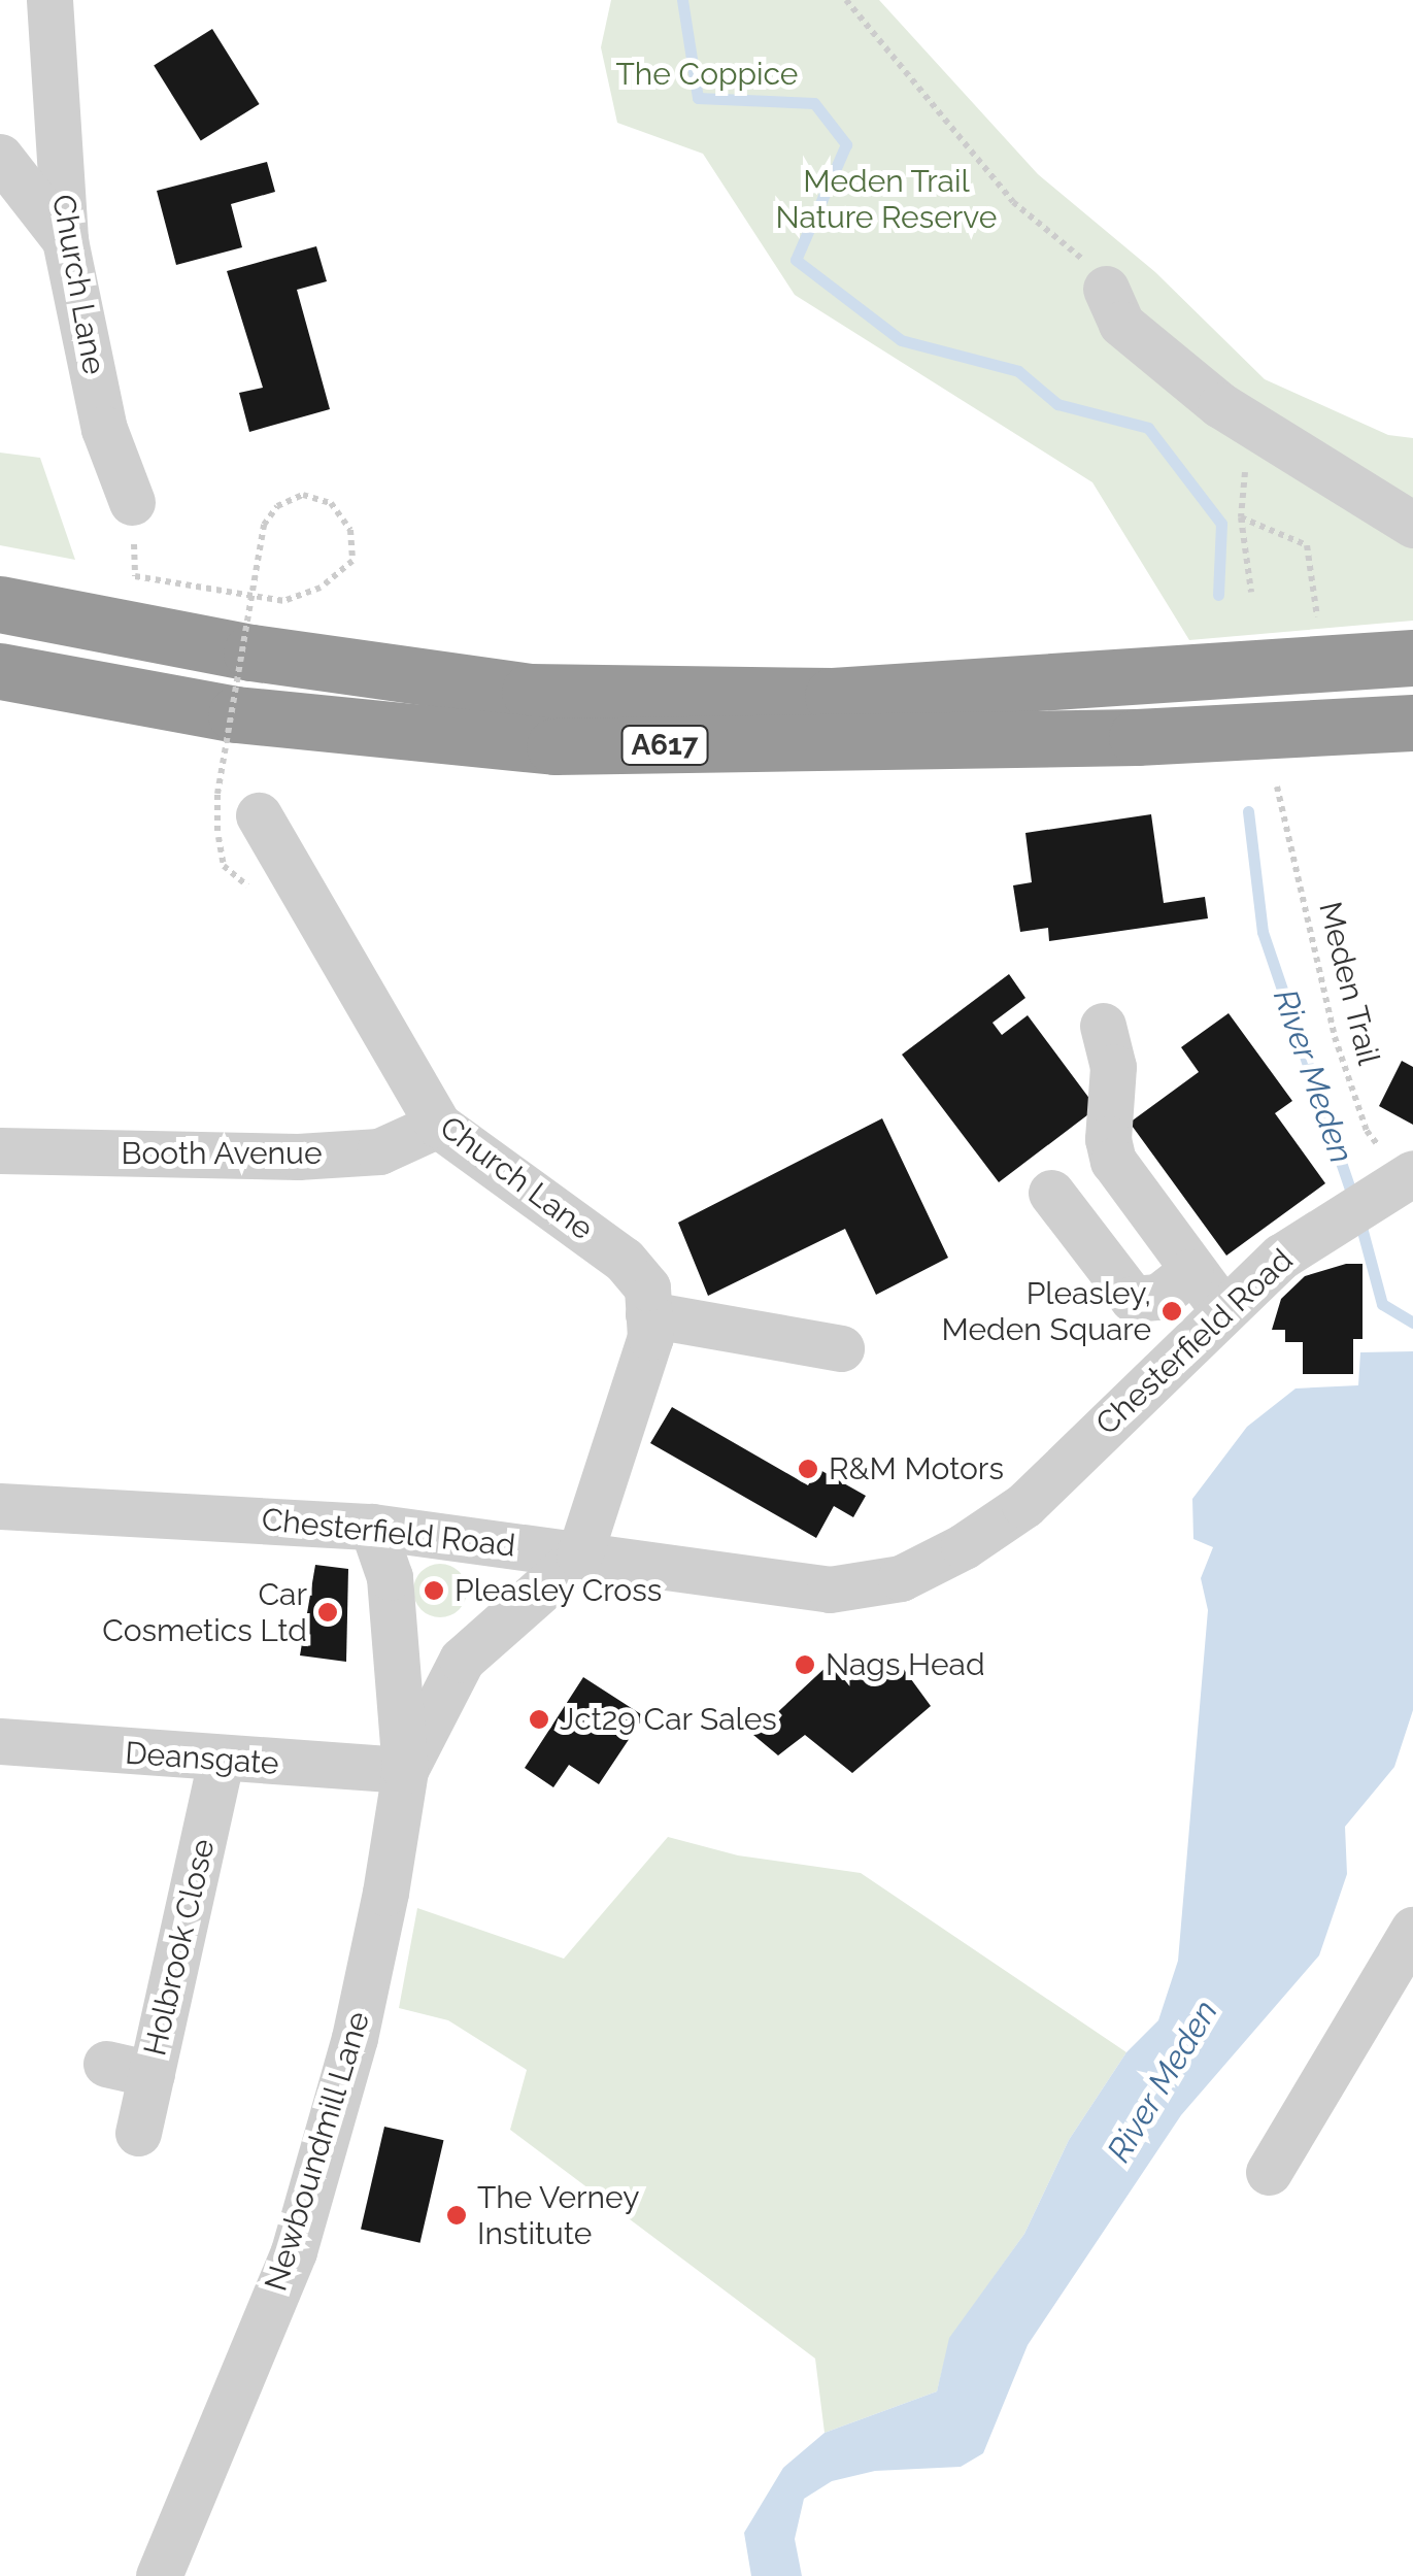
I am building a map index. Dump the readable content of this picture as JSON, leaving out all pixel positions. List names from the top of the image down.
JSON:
{
  "streets": {
    "highway": ["A617"],
    "street": [
      "Church Lane",
      "Booth Avenue",
      "Chesterfield Road",
      "Deansgate",
      "Holbrook Close",
      "Newboundmill Lane"
    ],
    "path": ["Meden Trail"]
  },
  "crossings": [
    ["Church Lane", "Booth Avenue"],
    ["Church Lane", "Chesterfield Road"],
    ["Church Lane", "Newboundmill Lane"],
    ["Meden Trail", "Chesterfield Road"],
    ["Chesterfield Road", "Newboundmill Lane"],
    ["Deansgate", "Holbrook Close"],
    ["Deansgate", "Newboundmill Lane"]
  ],
  "water": ["River Meden"],
  "parks": ["The Coppice", "Meden Trail Nature Reserve"],
  "places": [
    "Pleasley, Meden Square",
    "R&M Motors",
    "Pleasley Cross",
    "Car Cosmetics Ltd",
    "Nags Head",
    "Jct29 Car Sales",
    "The Verney Institute"
  ]
}
